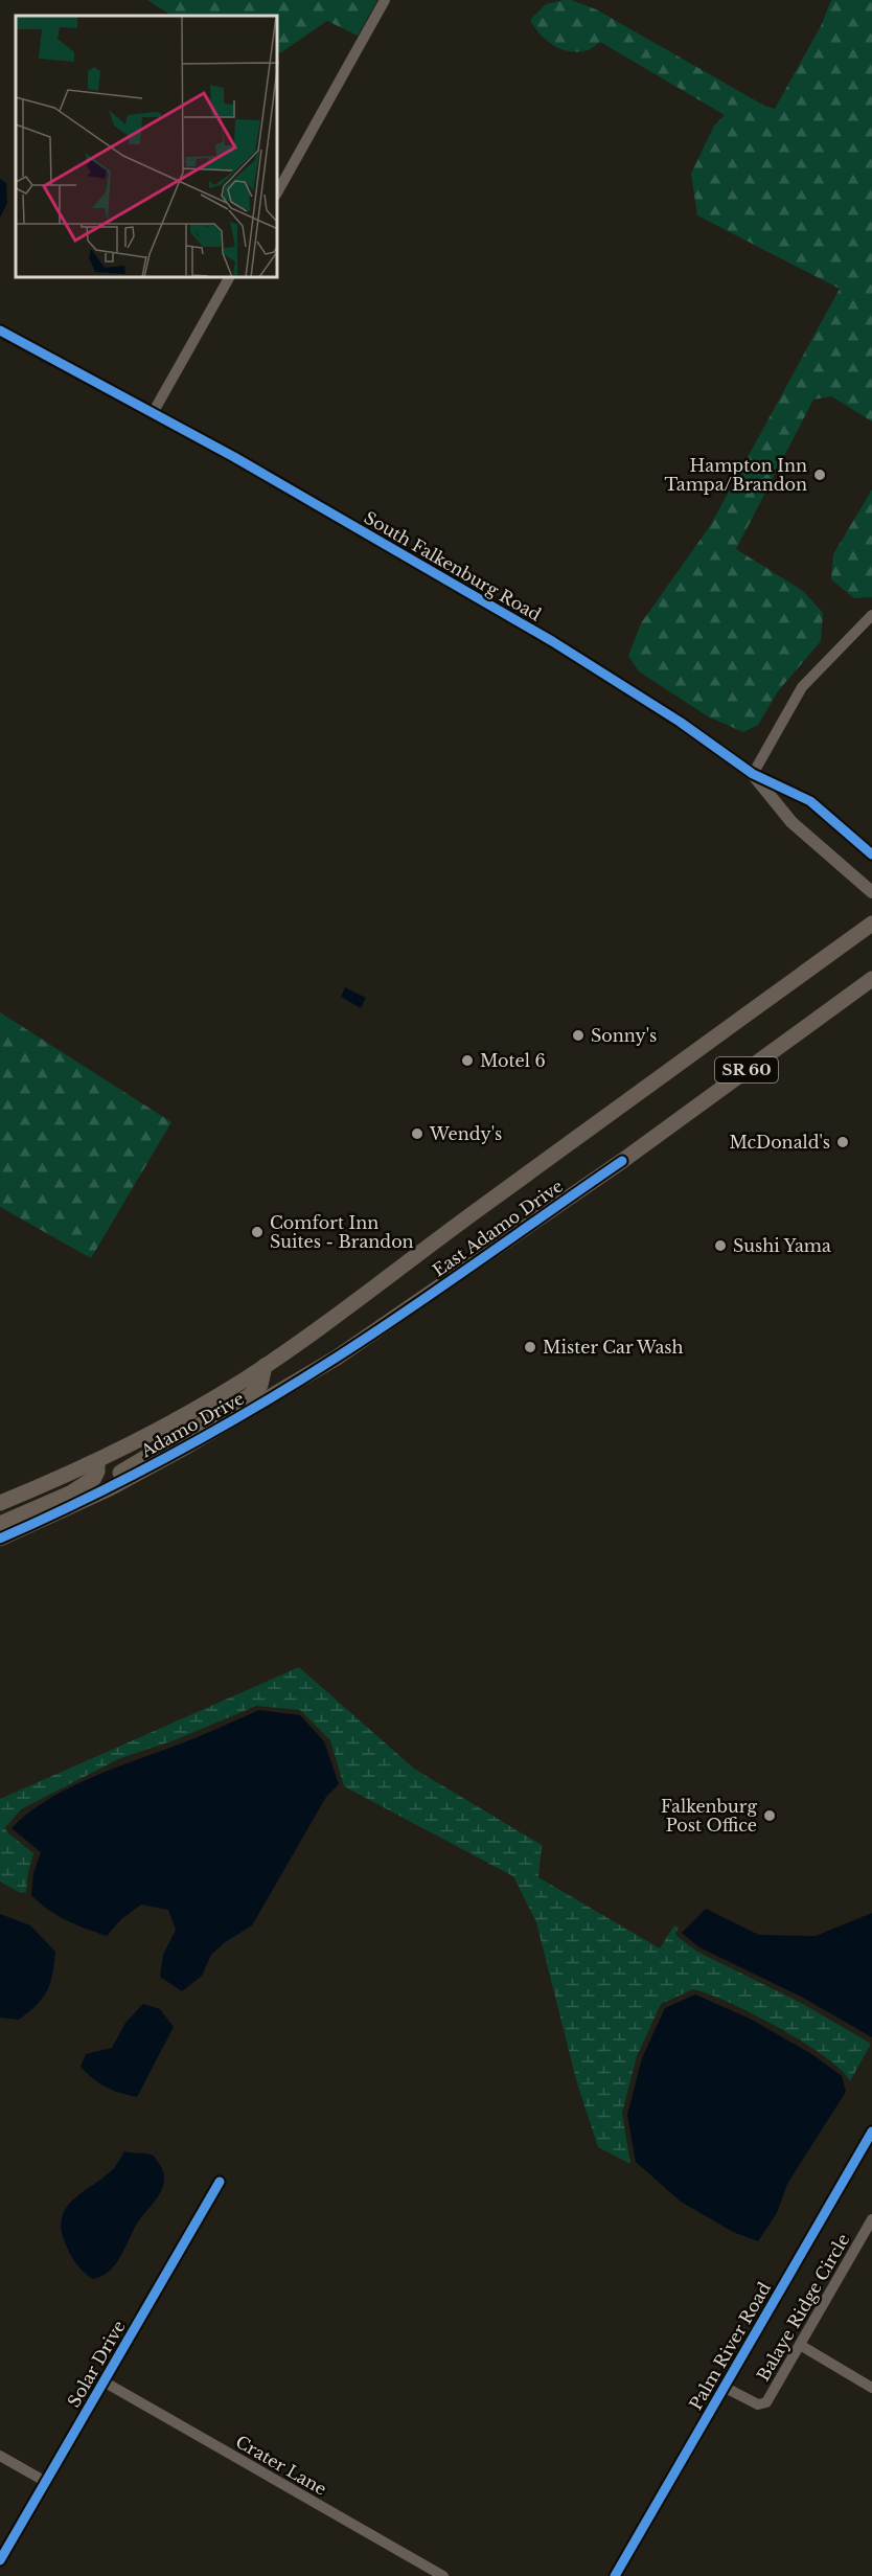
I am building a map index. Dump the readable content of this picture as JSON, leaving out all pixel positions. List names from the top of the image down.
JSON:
{
  "streets": {
    "main road": ["SR 60", "East Adamo Drive", "Adamo Drive"],
    "street": [
      "South Falkenburg Road",
      "Balaye Ridge Circle",
      "Palm River Road",
      "Solar Drive",
      "Crater Lane"
    ]
  },
  "crossings": [
    ["East Adamo Drive", "Adamo Drive"],
    ["Balaye Ridge Circle", "Palm River Road"],
    ["Solar Drive", "Crater Lane"]
  ],
  "places": [
    "Hampton Inn Tampa/Brandon",
    "Sonny's",
    "Motel 6",
    "Wendy's",
    "McDonald's",
    "Comfort Inn Suites - Brandon",
    "Sushi Yama",
    "Mister Car Wash",
    "Falkenburg Post Office"
  ]
}
